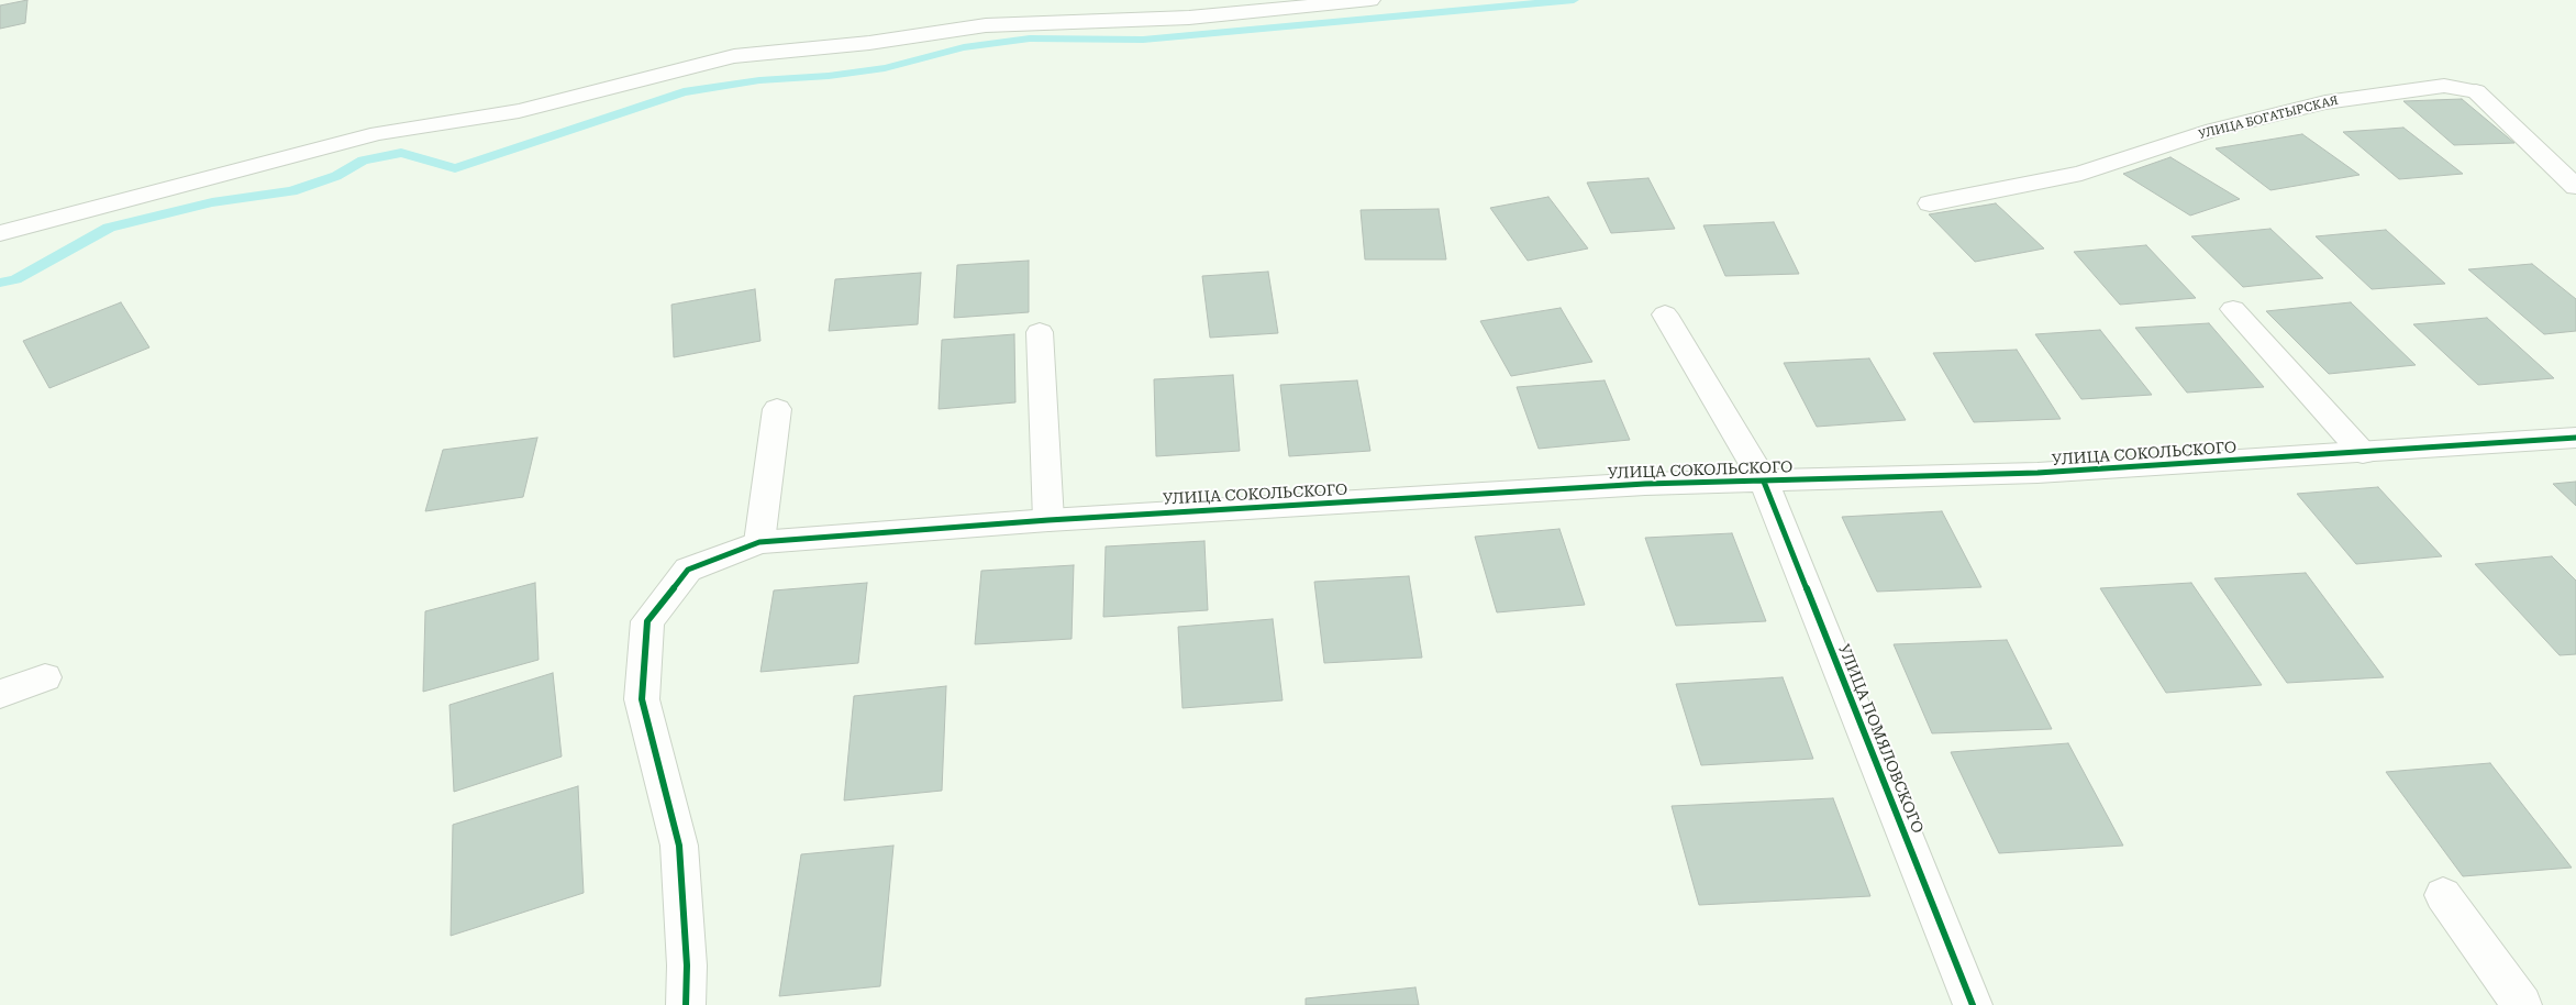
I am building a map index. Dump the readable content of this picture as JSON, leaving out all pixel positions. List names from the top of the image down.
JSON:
{
  "streets": {
    "street": ["УЛИЦА БОГАТЫРСКАЯ", "УЛИЦА СОКОЛЬСКОГО", "УЛИЦА ПОМЯЛОВСКОГО"]
  },
  "crossings": [
    ["УЛИЦА СОКОЛЬСКОГО", "УЛИЦА ПОМЯЛОВСКОГО"]
  ]
}
